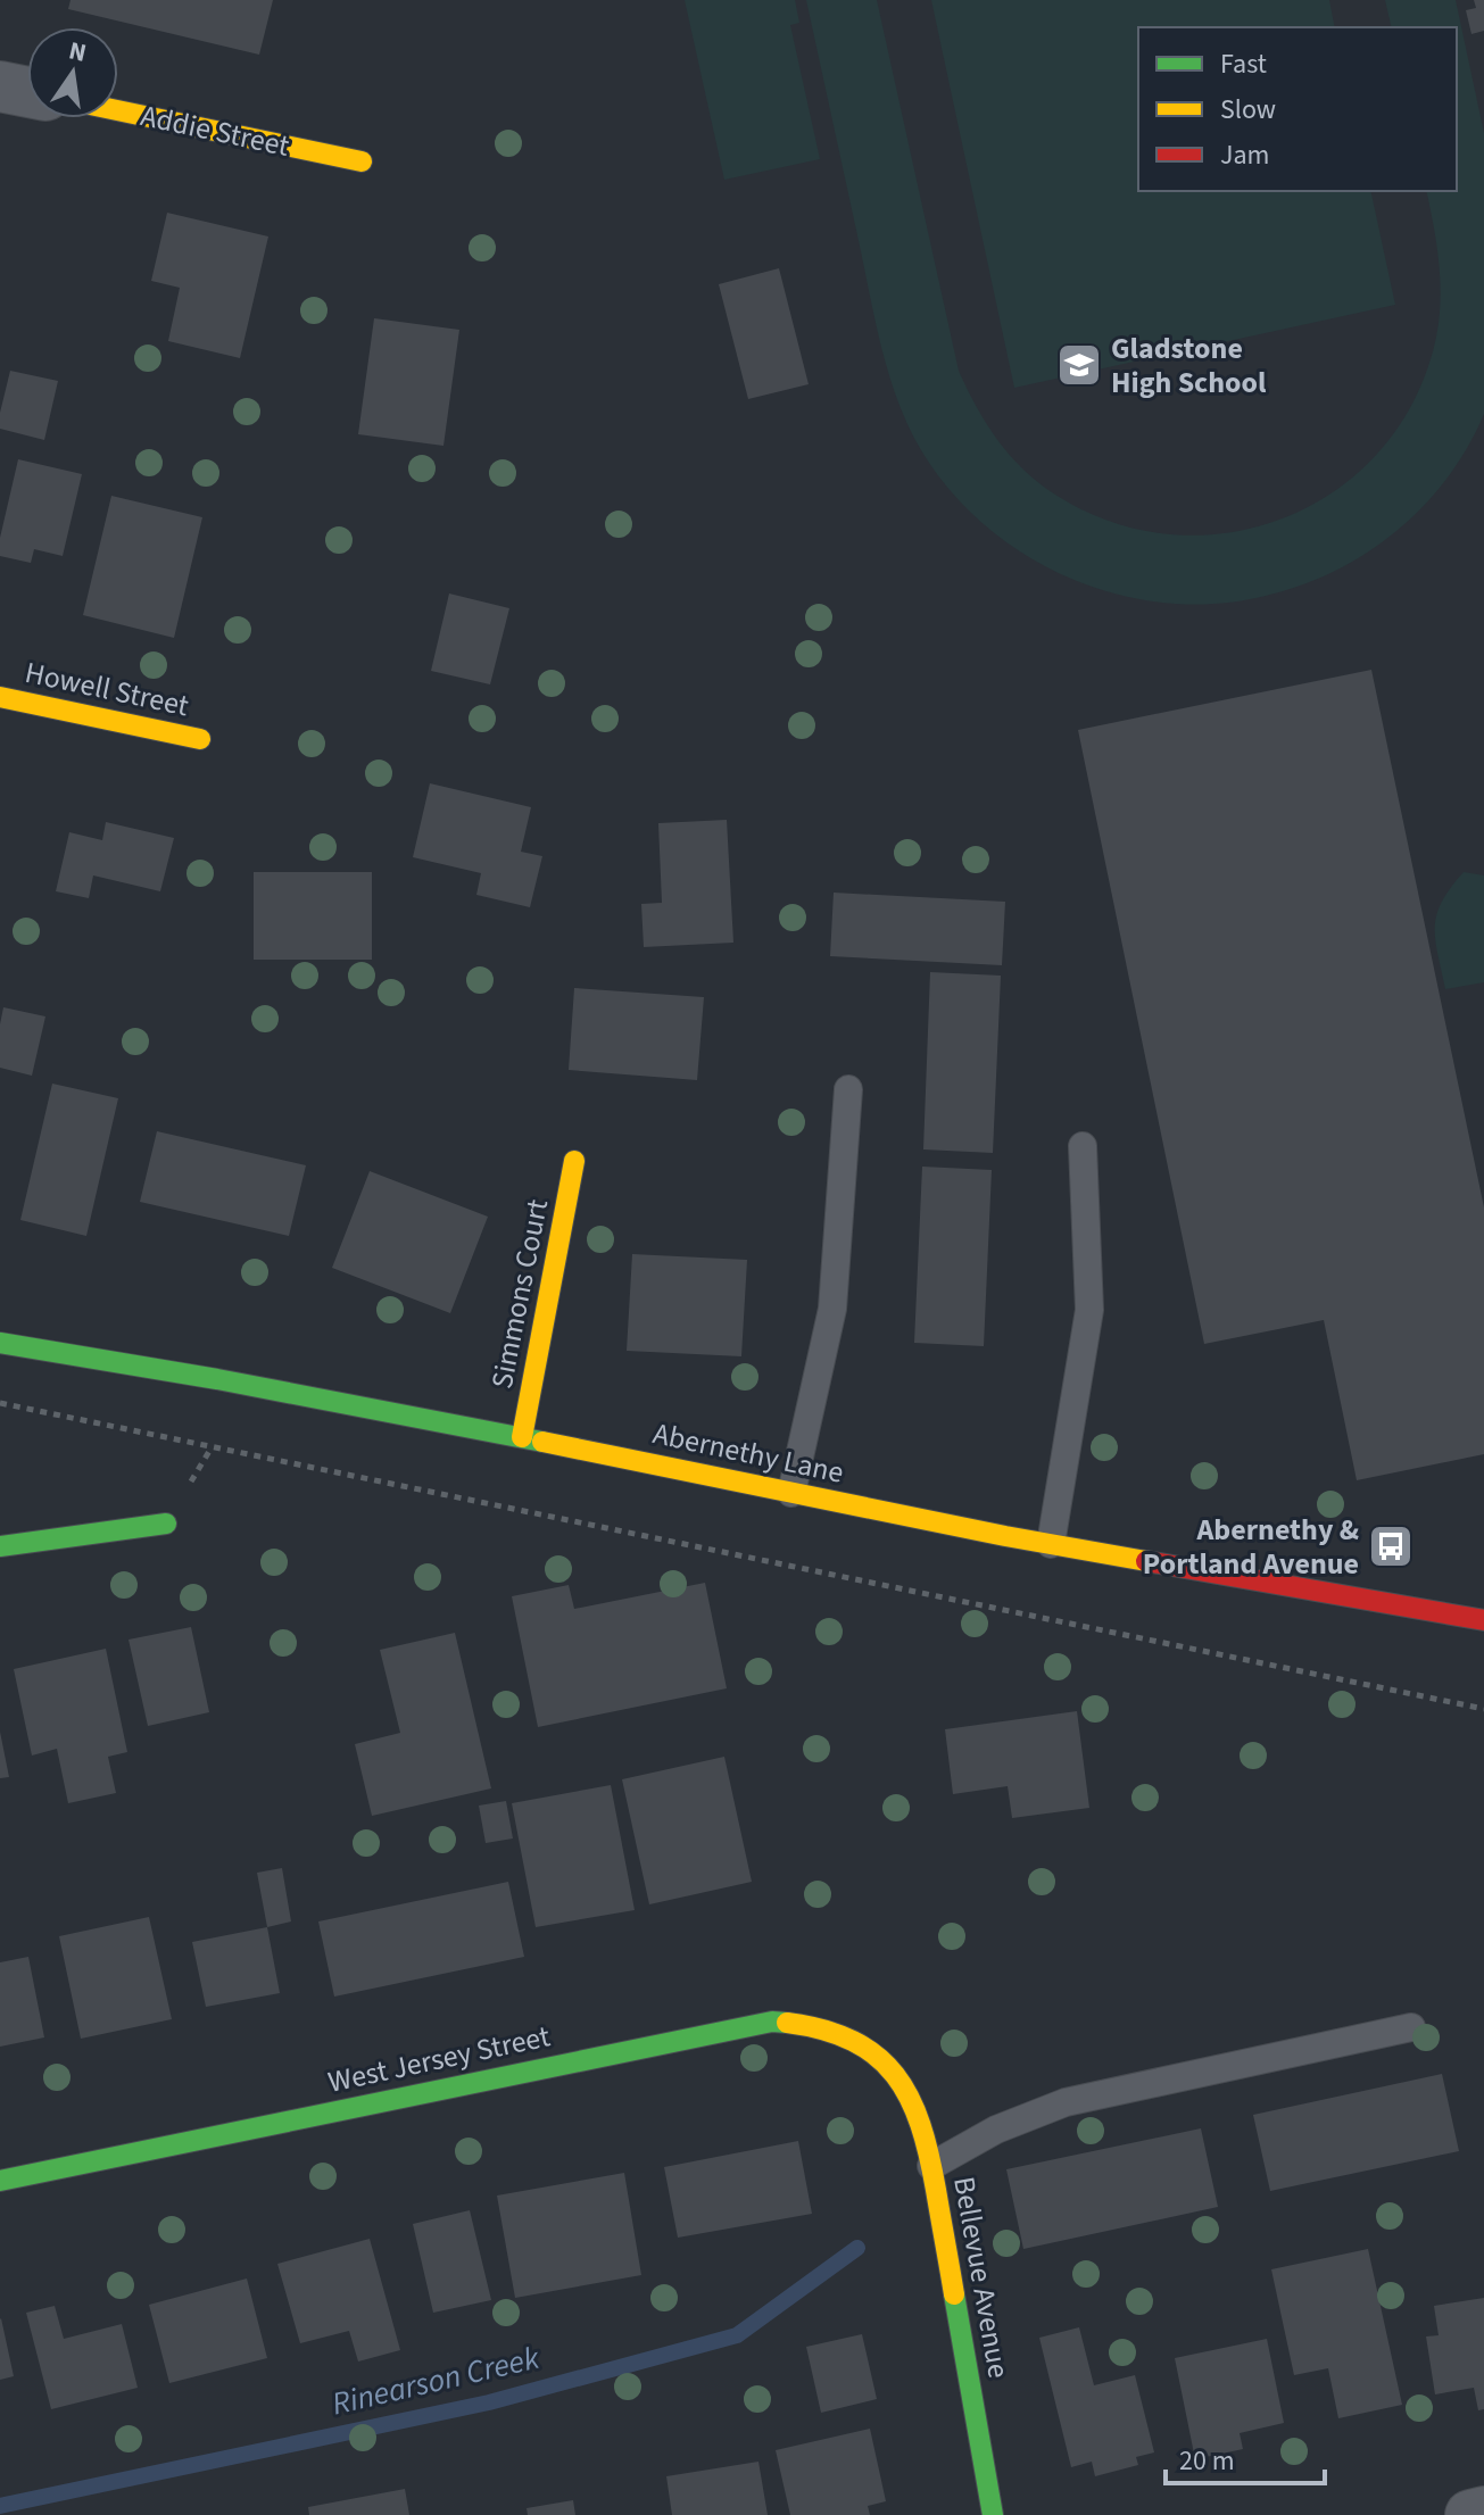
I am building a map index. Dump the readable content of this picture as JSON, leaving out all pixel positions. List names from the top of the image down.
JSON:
{
  "streets": {
    "street": [
      "Addie Street",
      "Howell Street",
      "Simmons Court",
      "Abernethy Lane",
      "West Jersey Street",
      "Bellevue Avenue"
    ]
  },
  "crossings": [
    ["Simmons Court", "Abernethy Lane"],
    ["West Jersey Street", "Bellevue Avenue"]
  ],
  "water": ["Rinearson Creek"],
  "places": {
    "school or university": ["Gladstone High School"],
    "bus stop": ["Abernethy & Portland Avenue"]
  },
  "legend": ["Fast", "Slow", "Jam"],
  "scale_bar": "20 m",
  "north": "top"
}
